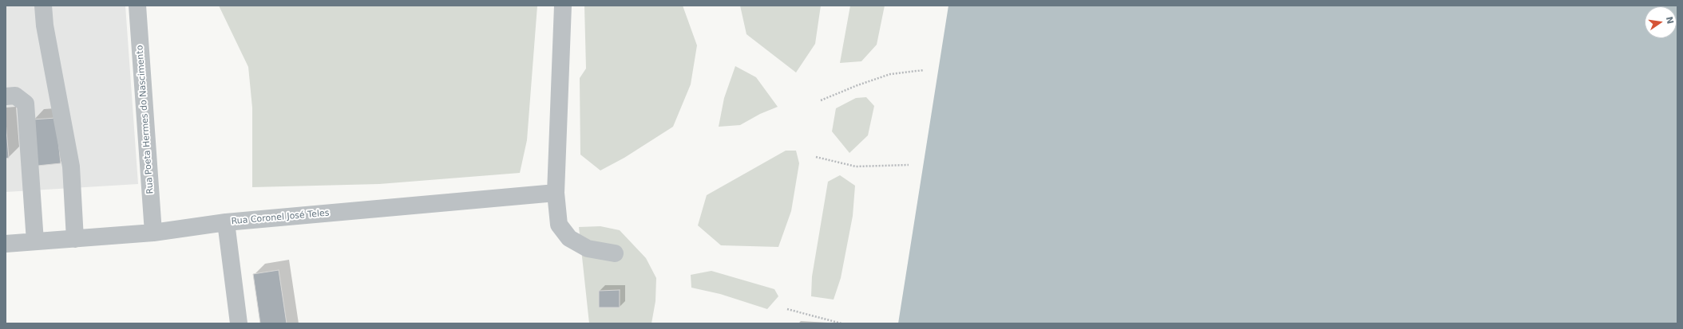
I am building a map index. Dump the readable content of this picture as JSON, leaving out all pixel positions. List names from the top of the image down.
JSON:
{
  "streets": {
    "street": ["Rua Poeta Hermes do Nascimento", "Rua Coronel José Teles"]
  },
  "crossings": [
    ["Rua Poeta Hermes do Nascimento", "Rua Coronel José Teles"]
  ],
  "north": "right"
}
